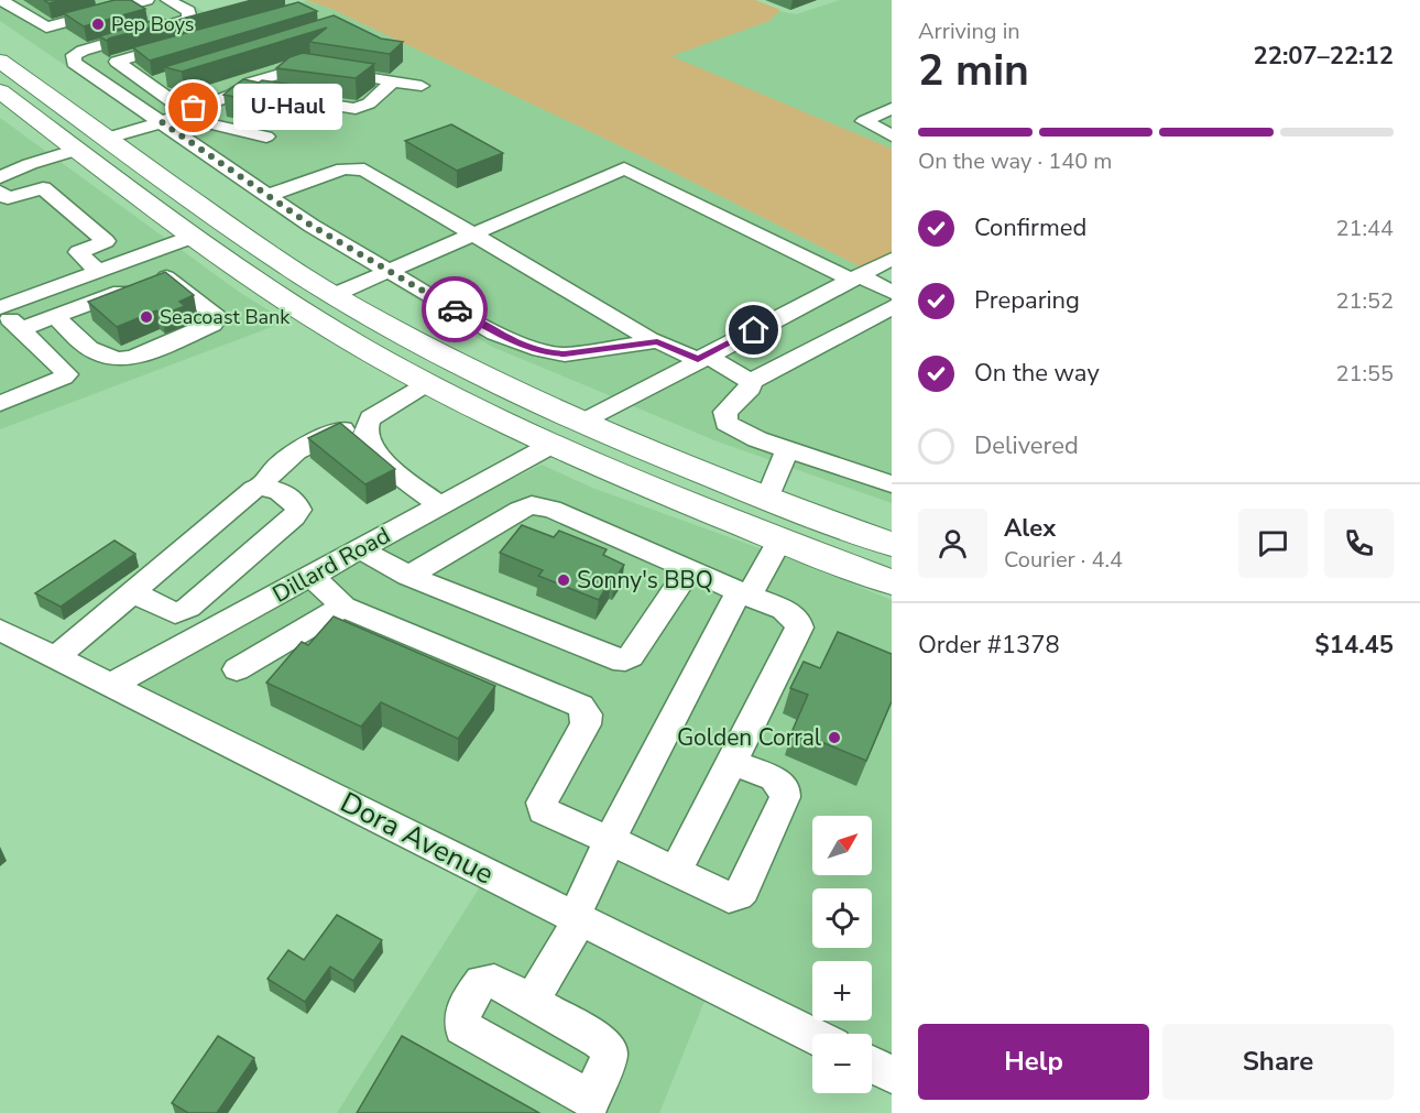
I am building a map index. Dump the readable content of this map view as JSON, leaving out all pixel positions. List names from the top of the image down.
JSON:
{
  "streets": {
    "street": ["Dillard Road", "Dora Avenue"]
  },
  "crossings": [
    ["Dillard Road", "Dora Avenue"]
  ],
  "places": [
    "Pep Boys",
    "U-Haul",
    "Seacoast Bank",
    "Sonny's BBQ",
    "Golden Corral"
  ],
  "north": "top right",
  "page": {
    "heading": ["2 min", "Arriving in", "22:07–22:12"],
    "panel": [
      "Alex",
      "Courier · 4.4",
      "Order #1378",
      "$14.45"
    ],
    "bubble": "U-Haul",
    "bar": "On the way · 140 m",
    "list": [
      ["Confirmed", "21:44"],
      ["Preparing", "21:52"],
      ["On the way", "21:55"],
      "Delivered"
    ],
    "map_buttons": ["+", "−"],
    "buttons": ["Help", "Share"]
  }
}
